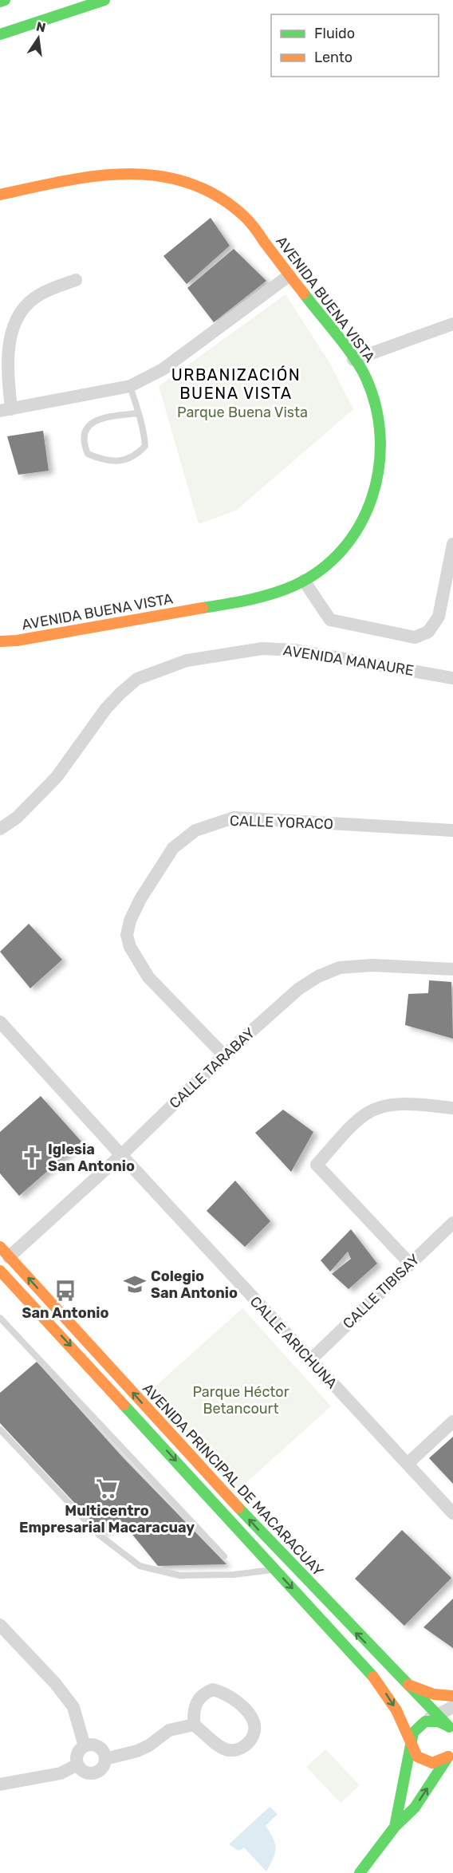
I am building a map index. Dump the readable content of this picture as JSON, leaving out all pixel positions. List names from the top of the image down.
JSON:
{
  "streets": {
    "street": [
      "AVENIDA BUENA VISTA",
      "AVENIDA MANAURE",
      "CALLE YORACO",
      "CALLE TARABAY",
      "CALLE TIBISAY",
      "CALLE ARICHUNA",
      "AVENIDA PRINCIPAL DE MACARACUAY"
    ]
  },
  "crossings": [
    ["CALLE YORACO", "CALLE TARABAY"],
    ["CALLE TARABAY", "CALLE ARICHUNA"],
    ["CALLE TARABAY", "AVENIDA PRINCIPAL DE MACARACUAY"],
    ["CALLE TIBISAY", "CALLE ARICHUNA"]
  ],
  "districts": ["URBANIZACIÓN BUENA VISTA"],
  "parks": ["Parque Buena Vista", "Parque Héctor Betancourt"],
  "places": {
    "church": ["Iglesia San Antonio"],
    "school or university": ["Colegio San Antonio"],
    "bus stop": ["San Antonio"],
    "supermarket": ["Multicentro Empresarial Macaracuay"]
  },
  "legend": ["Fluido", "Lento"],
  "north": "top"
}
